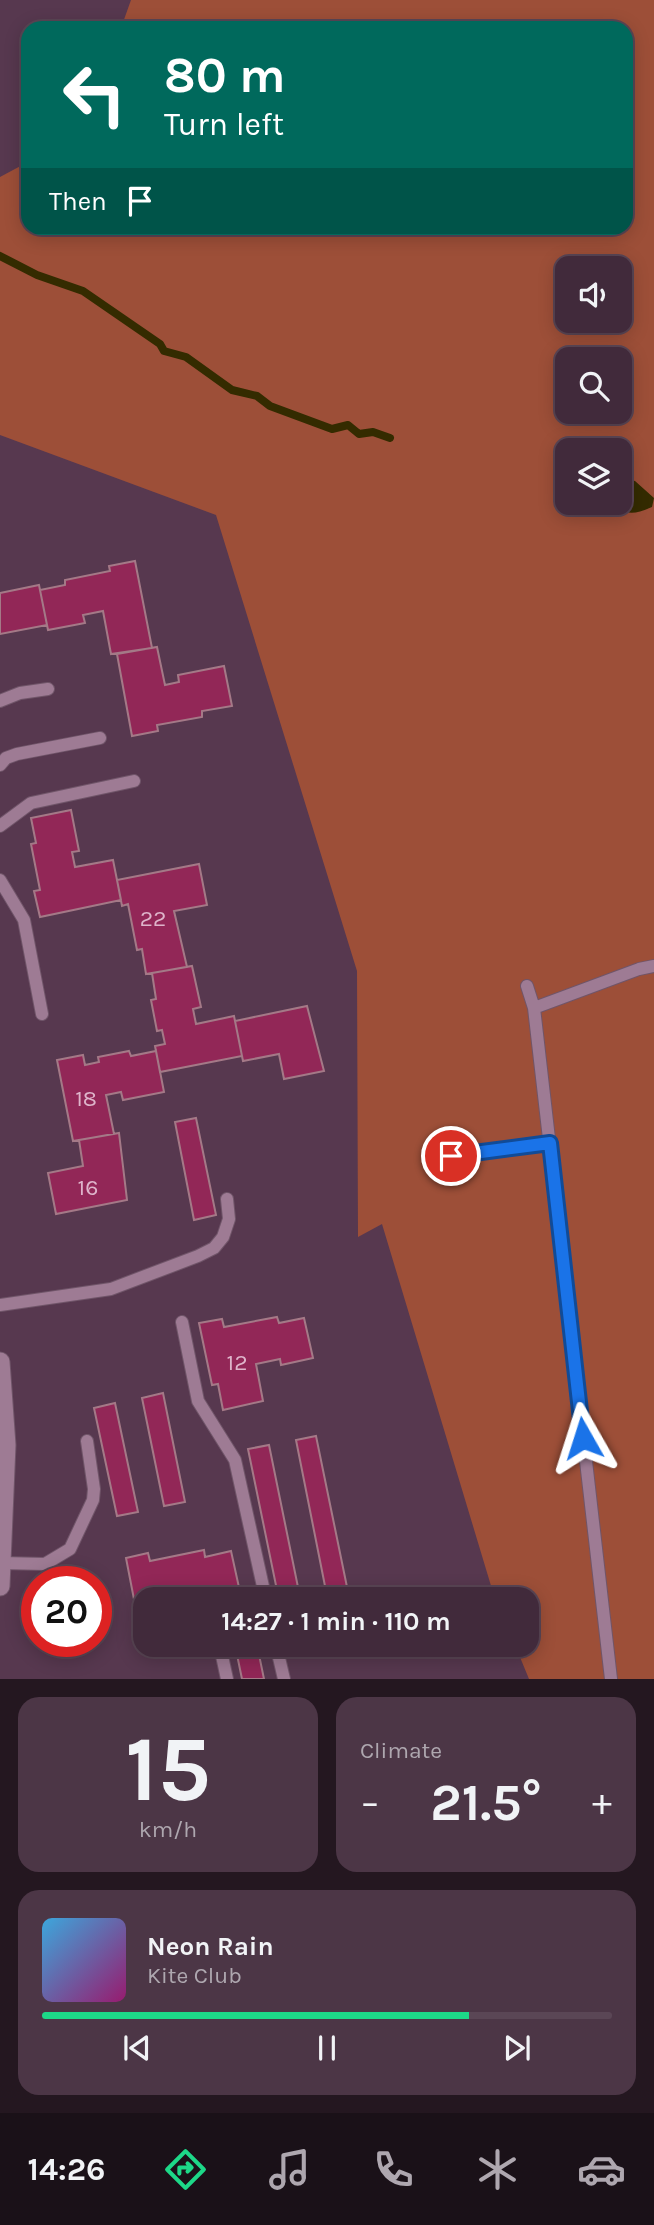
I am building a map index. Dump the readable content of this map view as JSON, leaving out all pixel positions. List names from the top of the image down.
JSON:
{
  "house_numbers": [
    "22",
    "18",
    "16",
    "12"
  ],
  "page": {
    "turn": ["80 m", "Turn left"],
    "then": "Then",
    "limit": "20",
    "trip": "14:27 · 1 min · 110 m",
    "tile": [
      ["15", "km/h"],
      "Climate"
    ],
    "heat": ["−", "21.5°", "+"],
    "song": ["Neon Rain", "Kite Club"],
    "tabs": "14:26"
  }
}
